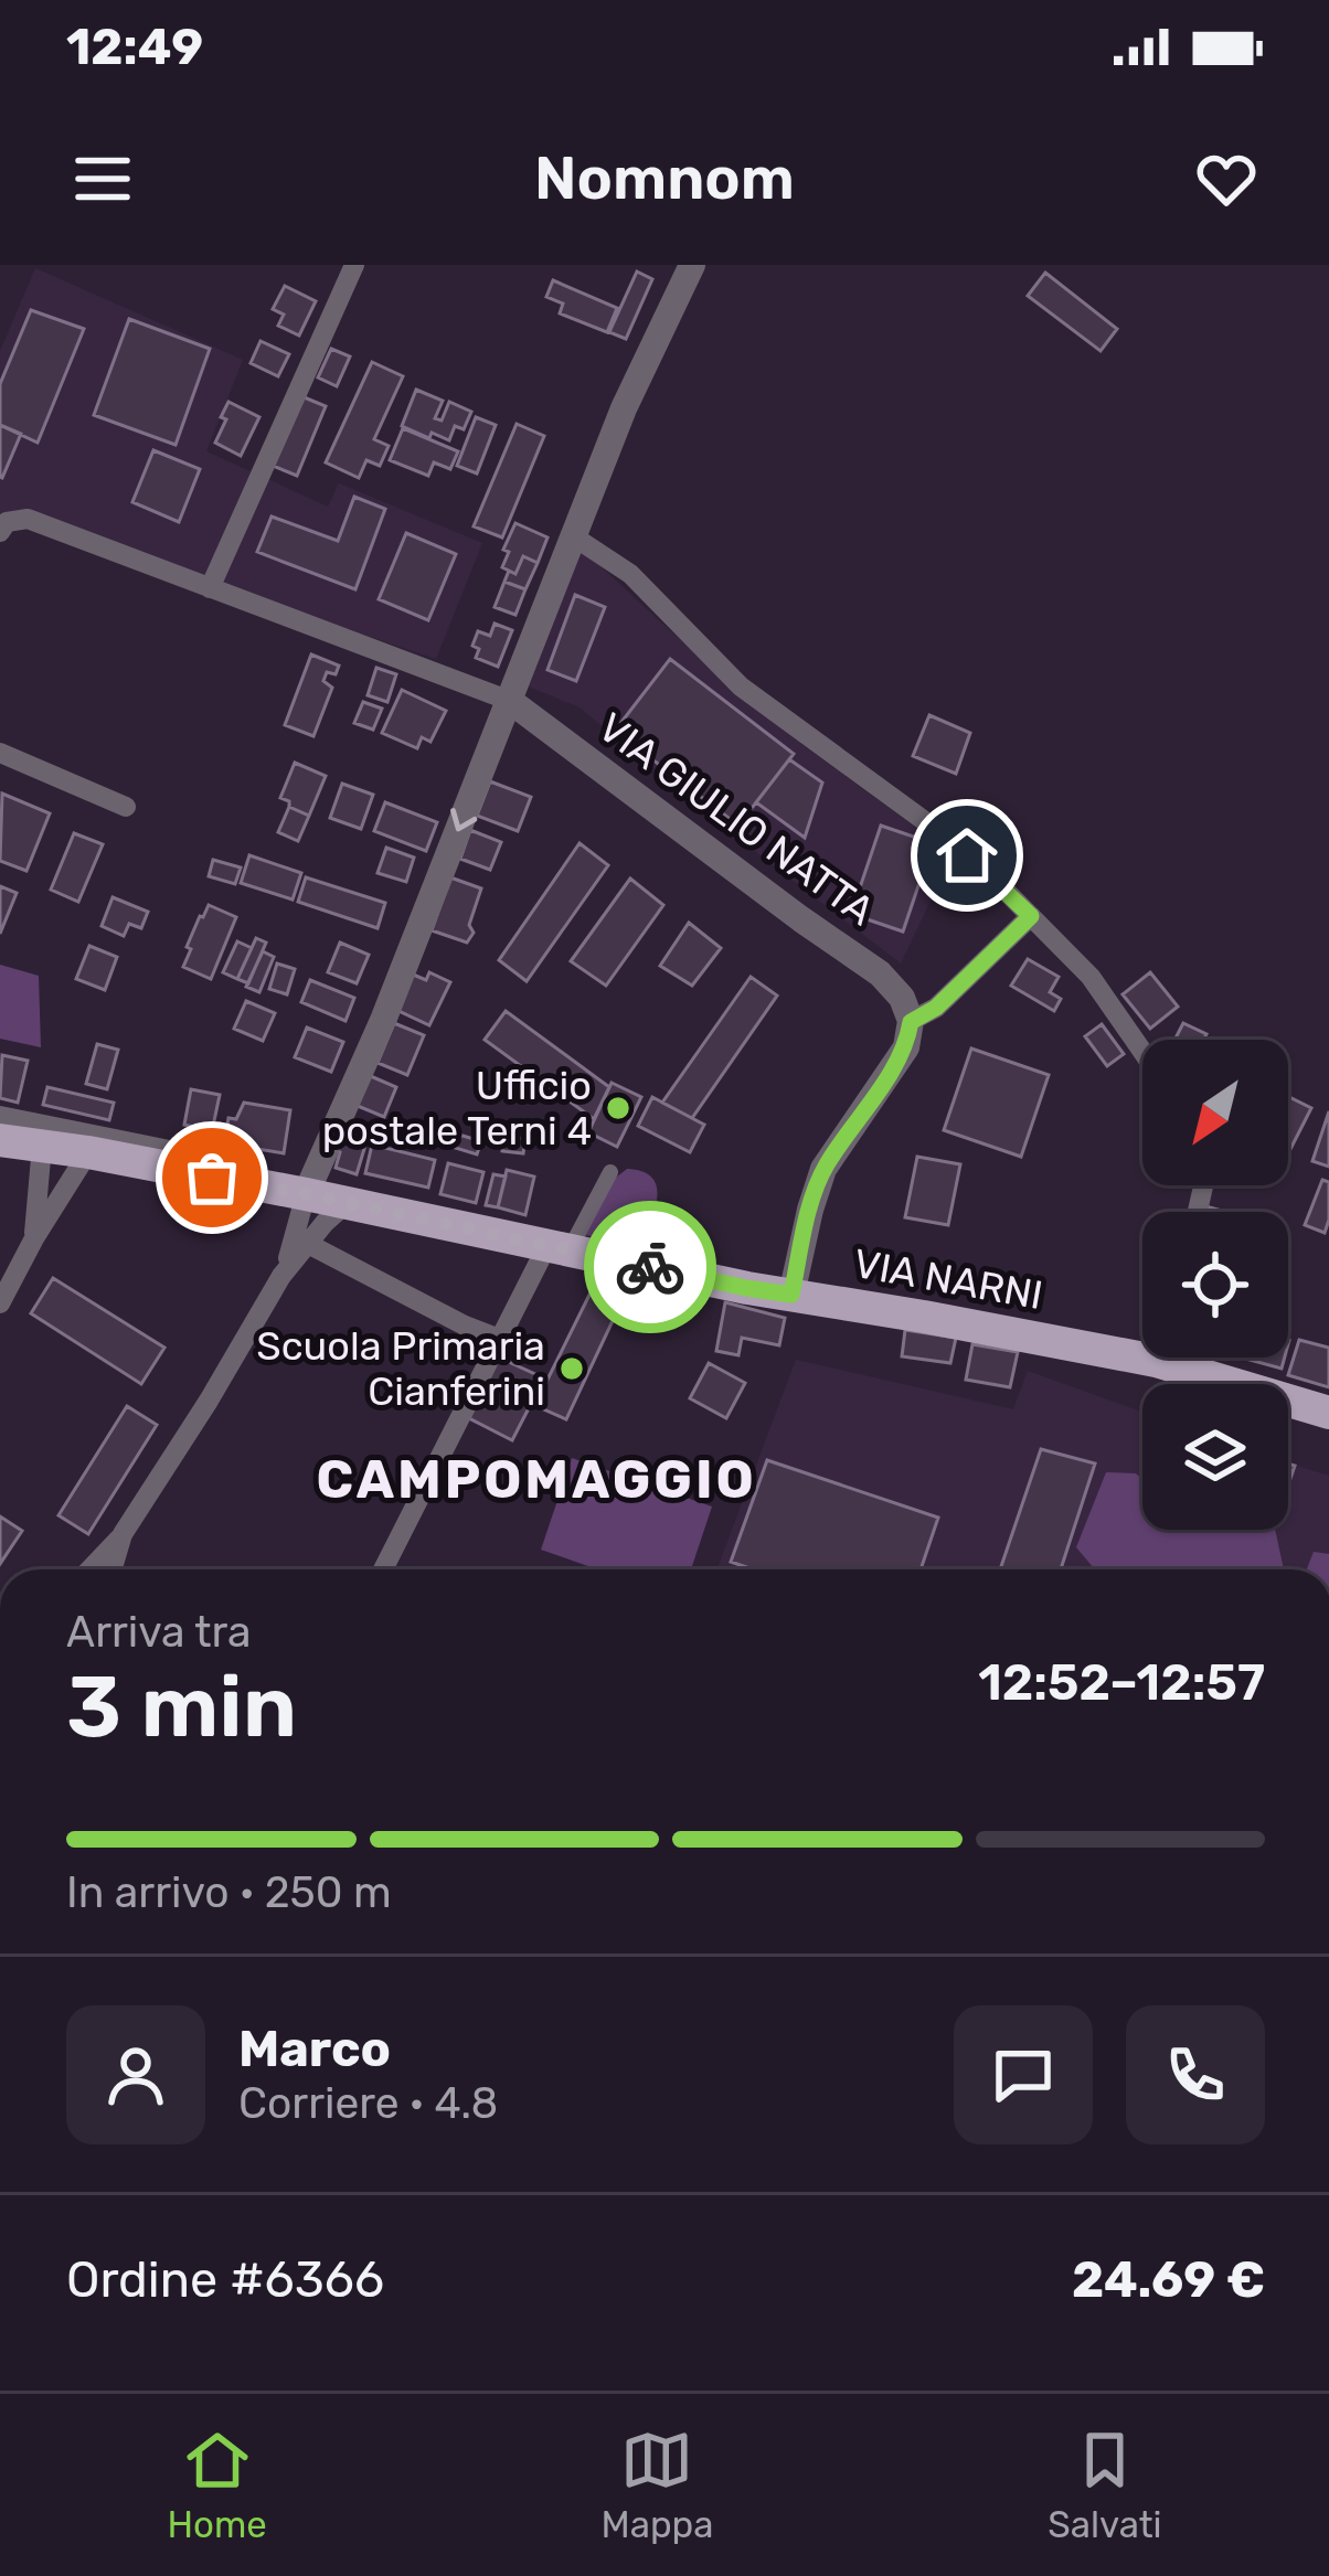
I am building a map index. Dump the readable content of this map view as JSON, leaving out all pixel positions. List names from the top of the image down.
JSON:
{
  "streets": {
    "main road": ["VIA NARNI"],
    "street": ["VIA GIULIO NATTA"]
  },
  "districts": ["CAMPOMAGGIO"],
  "places": ["Ufficio postale Terni 4", "Scuola Primaria Cianferini"],
  "north": "bottom left",
  "page": {
    "status": "12:49",
    "header": "Nomnom",
    "heading": ["3 min", "Arriva tra", "12:52–12:57"],
    "panel": [
      "Marco",
      "Corriere · 4.8",
      "Ordine #6366",
      "24.69 €"
    ],
    "bar": "In arrivo · 250 m",
    "tabs": ["Home", "Mappa", "Salvati"]
  }
}
